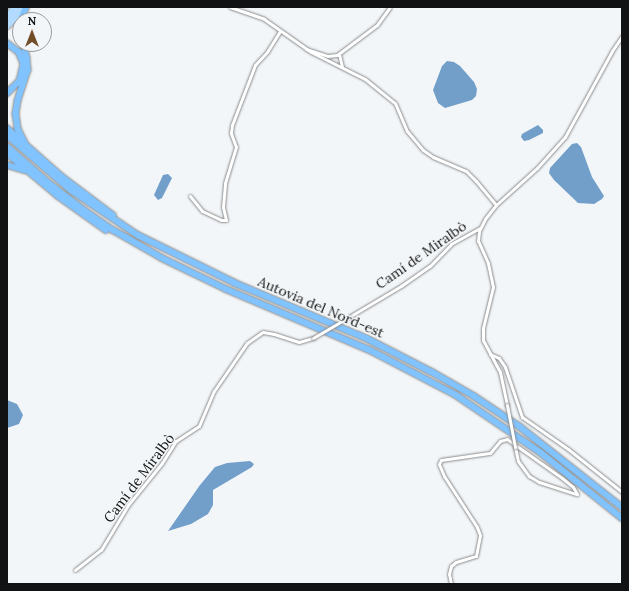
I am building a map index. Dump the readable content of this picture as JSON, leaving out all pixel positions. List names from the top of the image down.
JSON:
{
  "streets": {
    "highway": ["Autovia del Nord-est"],
    "street": ["Camí de Miralbò"]
  },
  "north": "top"
}
